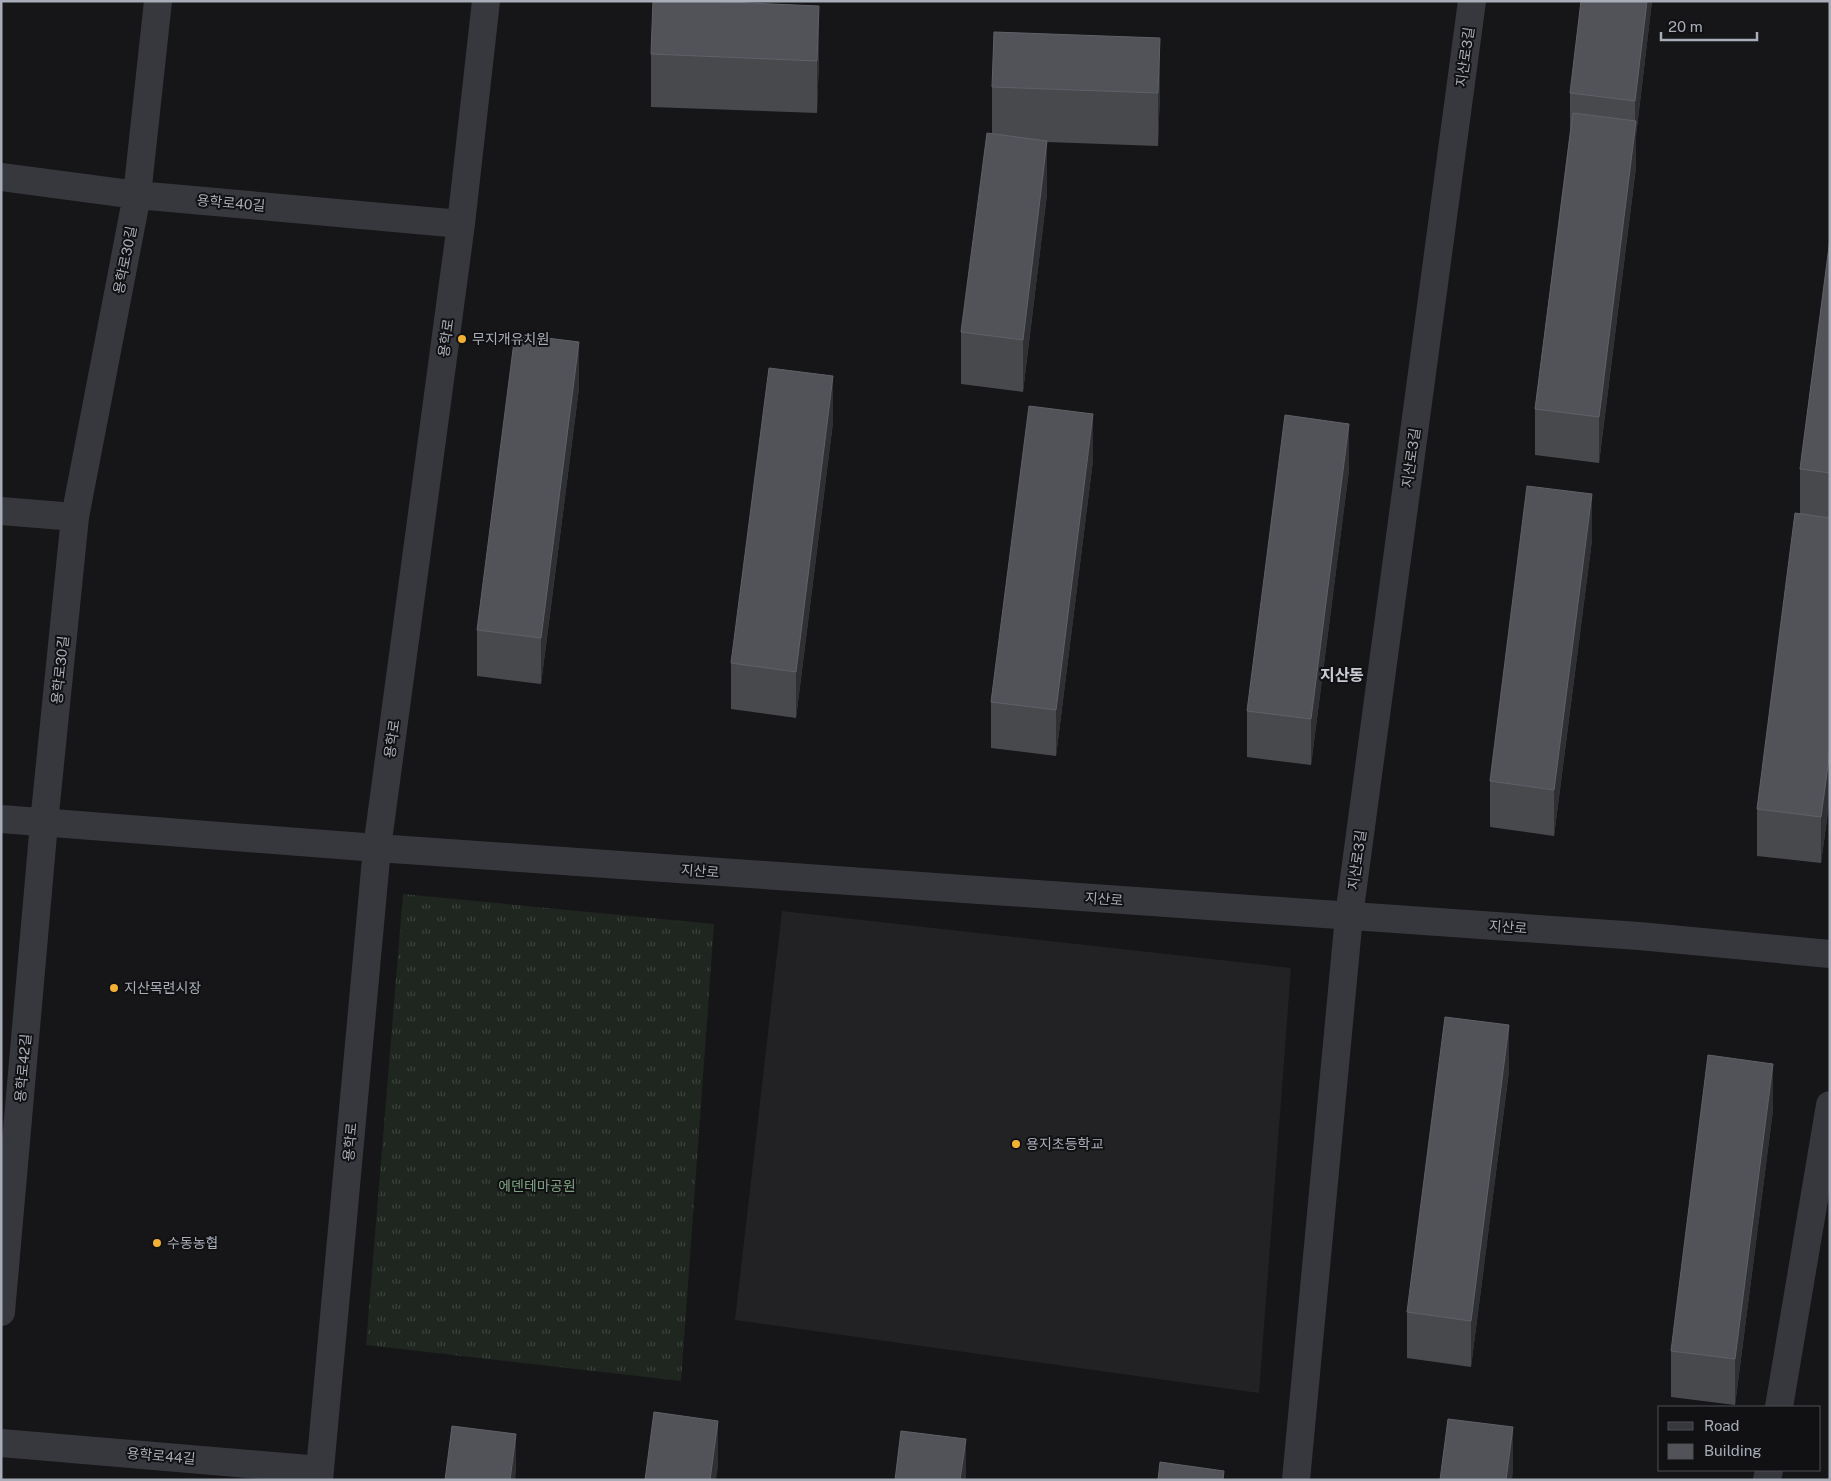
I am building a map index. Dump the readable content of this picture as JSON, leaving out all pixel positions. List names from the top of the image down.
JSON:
{
  "streets": {
    "street": [
      "지산로3길",
      "용학로40길",
      "용학로30길",
      "용학로",
      "지산로",
      "용학로42길",
      "용학로44길"
    ]
  },
  "crossings": [
    ["지산로3길", "지산로"],
    ["용학로40길", "용학로30길"],
    ["용학로40길", "용학로"],
    ["용학로30길", "용학로42길"],
    ["용학로", "지산로"],
    ["용학로", "용학로44길"]
  ],
  "districts": ["지산동"],
  "parks": ["에덴테마공원"],
  "places": [
    "무지개유치원",
    "지산목련시장",
    "용지초등학교",
    "수동농협"
  ],
  "legend": ["Road", "Building"],
  "scale_bar": "20 m"
}
